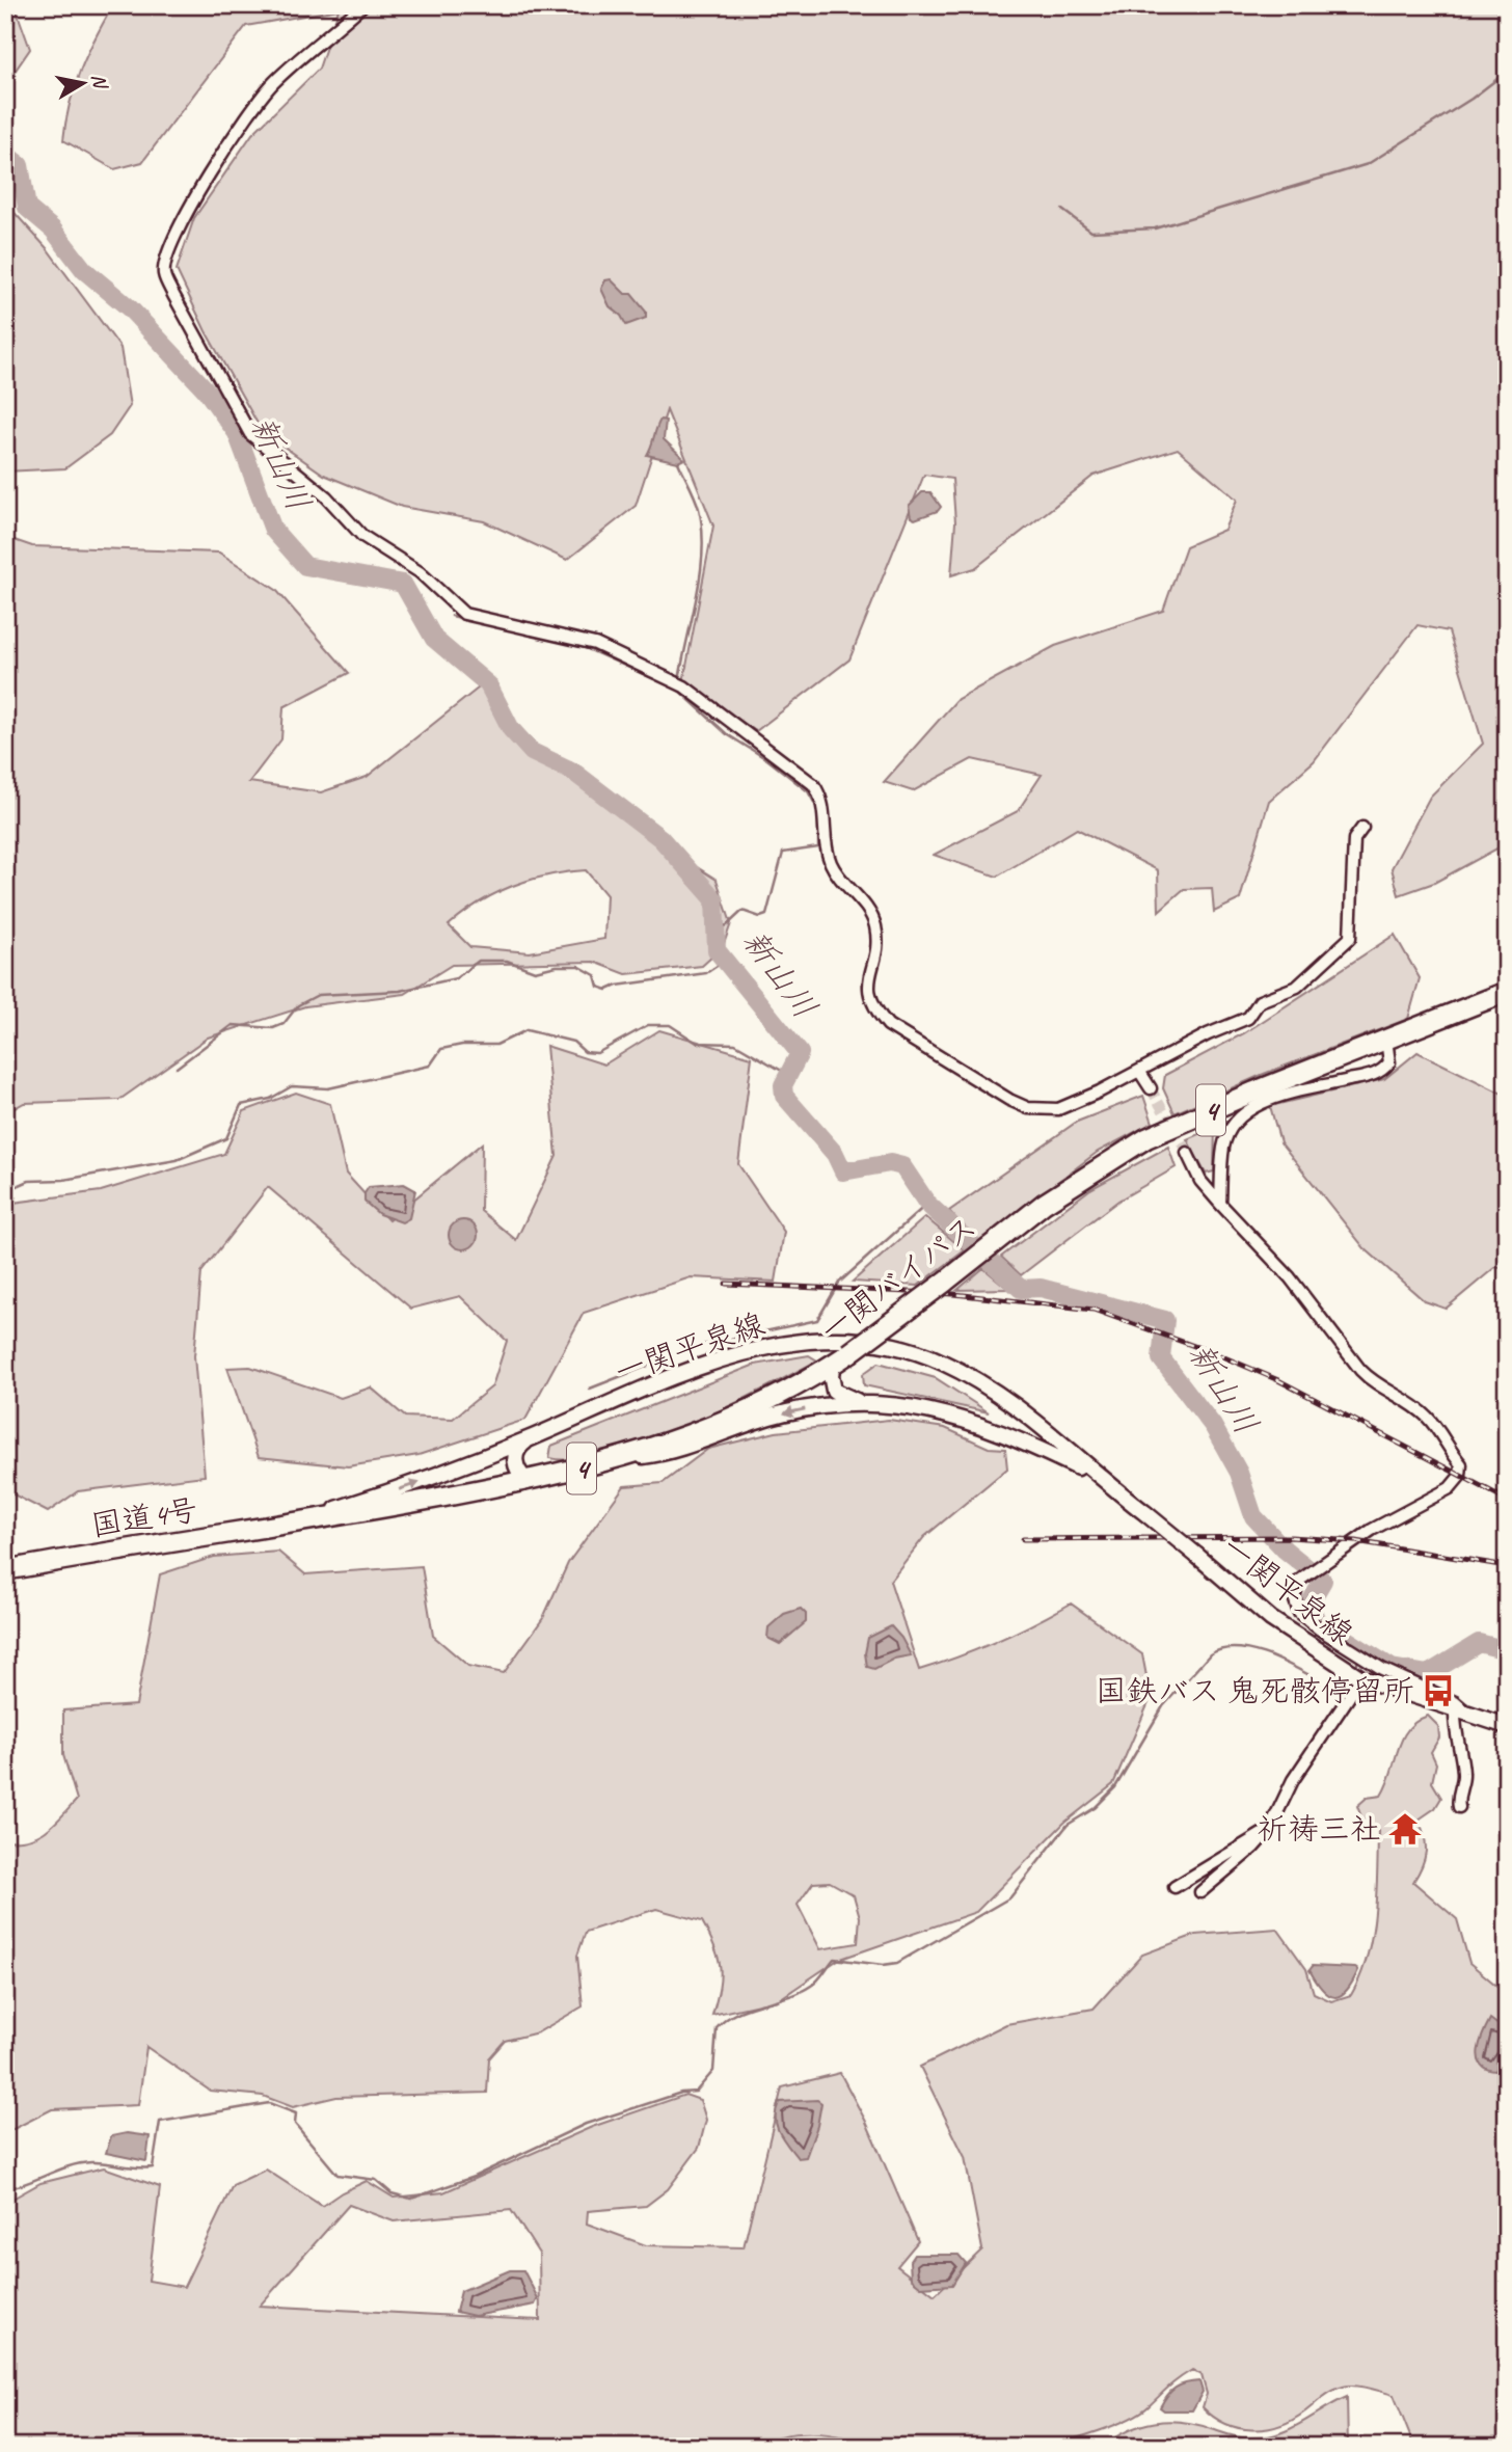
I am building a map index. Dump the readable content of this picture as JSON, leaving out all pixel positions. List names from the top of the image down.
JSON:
{
  "streets": {
    "highway": ["4", "一関バイパス", "国道4号"],
    "main road": ["一関平泉線"]
  },
  "crossings": [
    ["一関バイパス", "一関平泉線"],
    ["一関バイパス", "国道4号"],
    ["一関平泉線", "国道4号"]
  ],
  "water": ["新山川"],
  "places": {
    "bus stop": ["国鉄バス 鬼死骸停留所"],
    "temple": ["祈祷三社"]
  },
  "north": "right"
}
